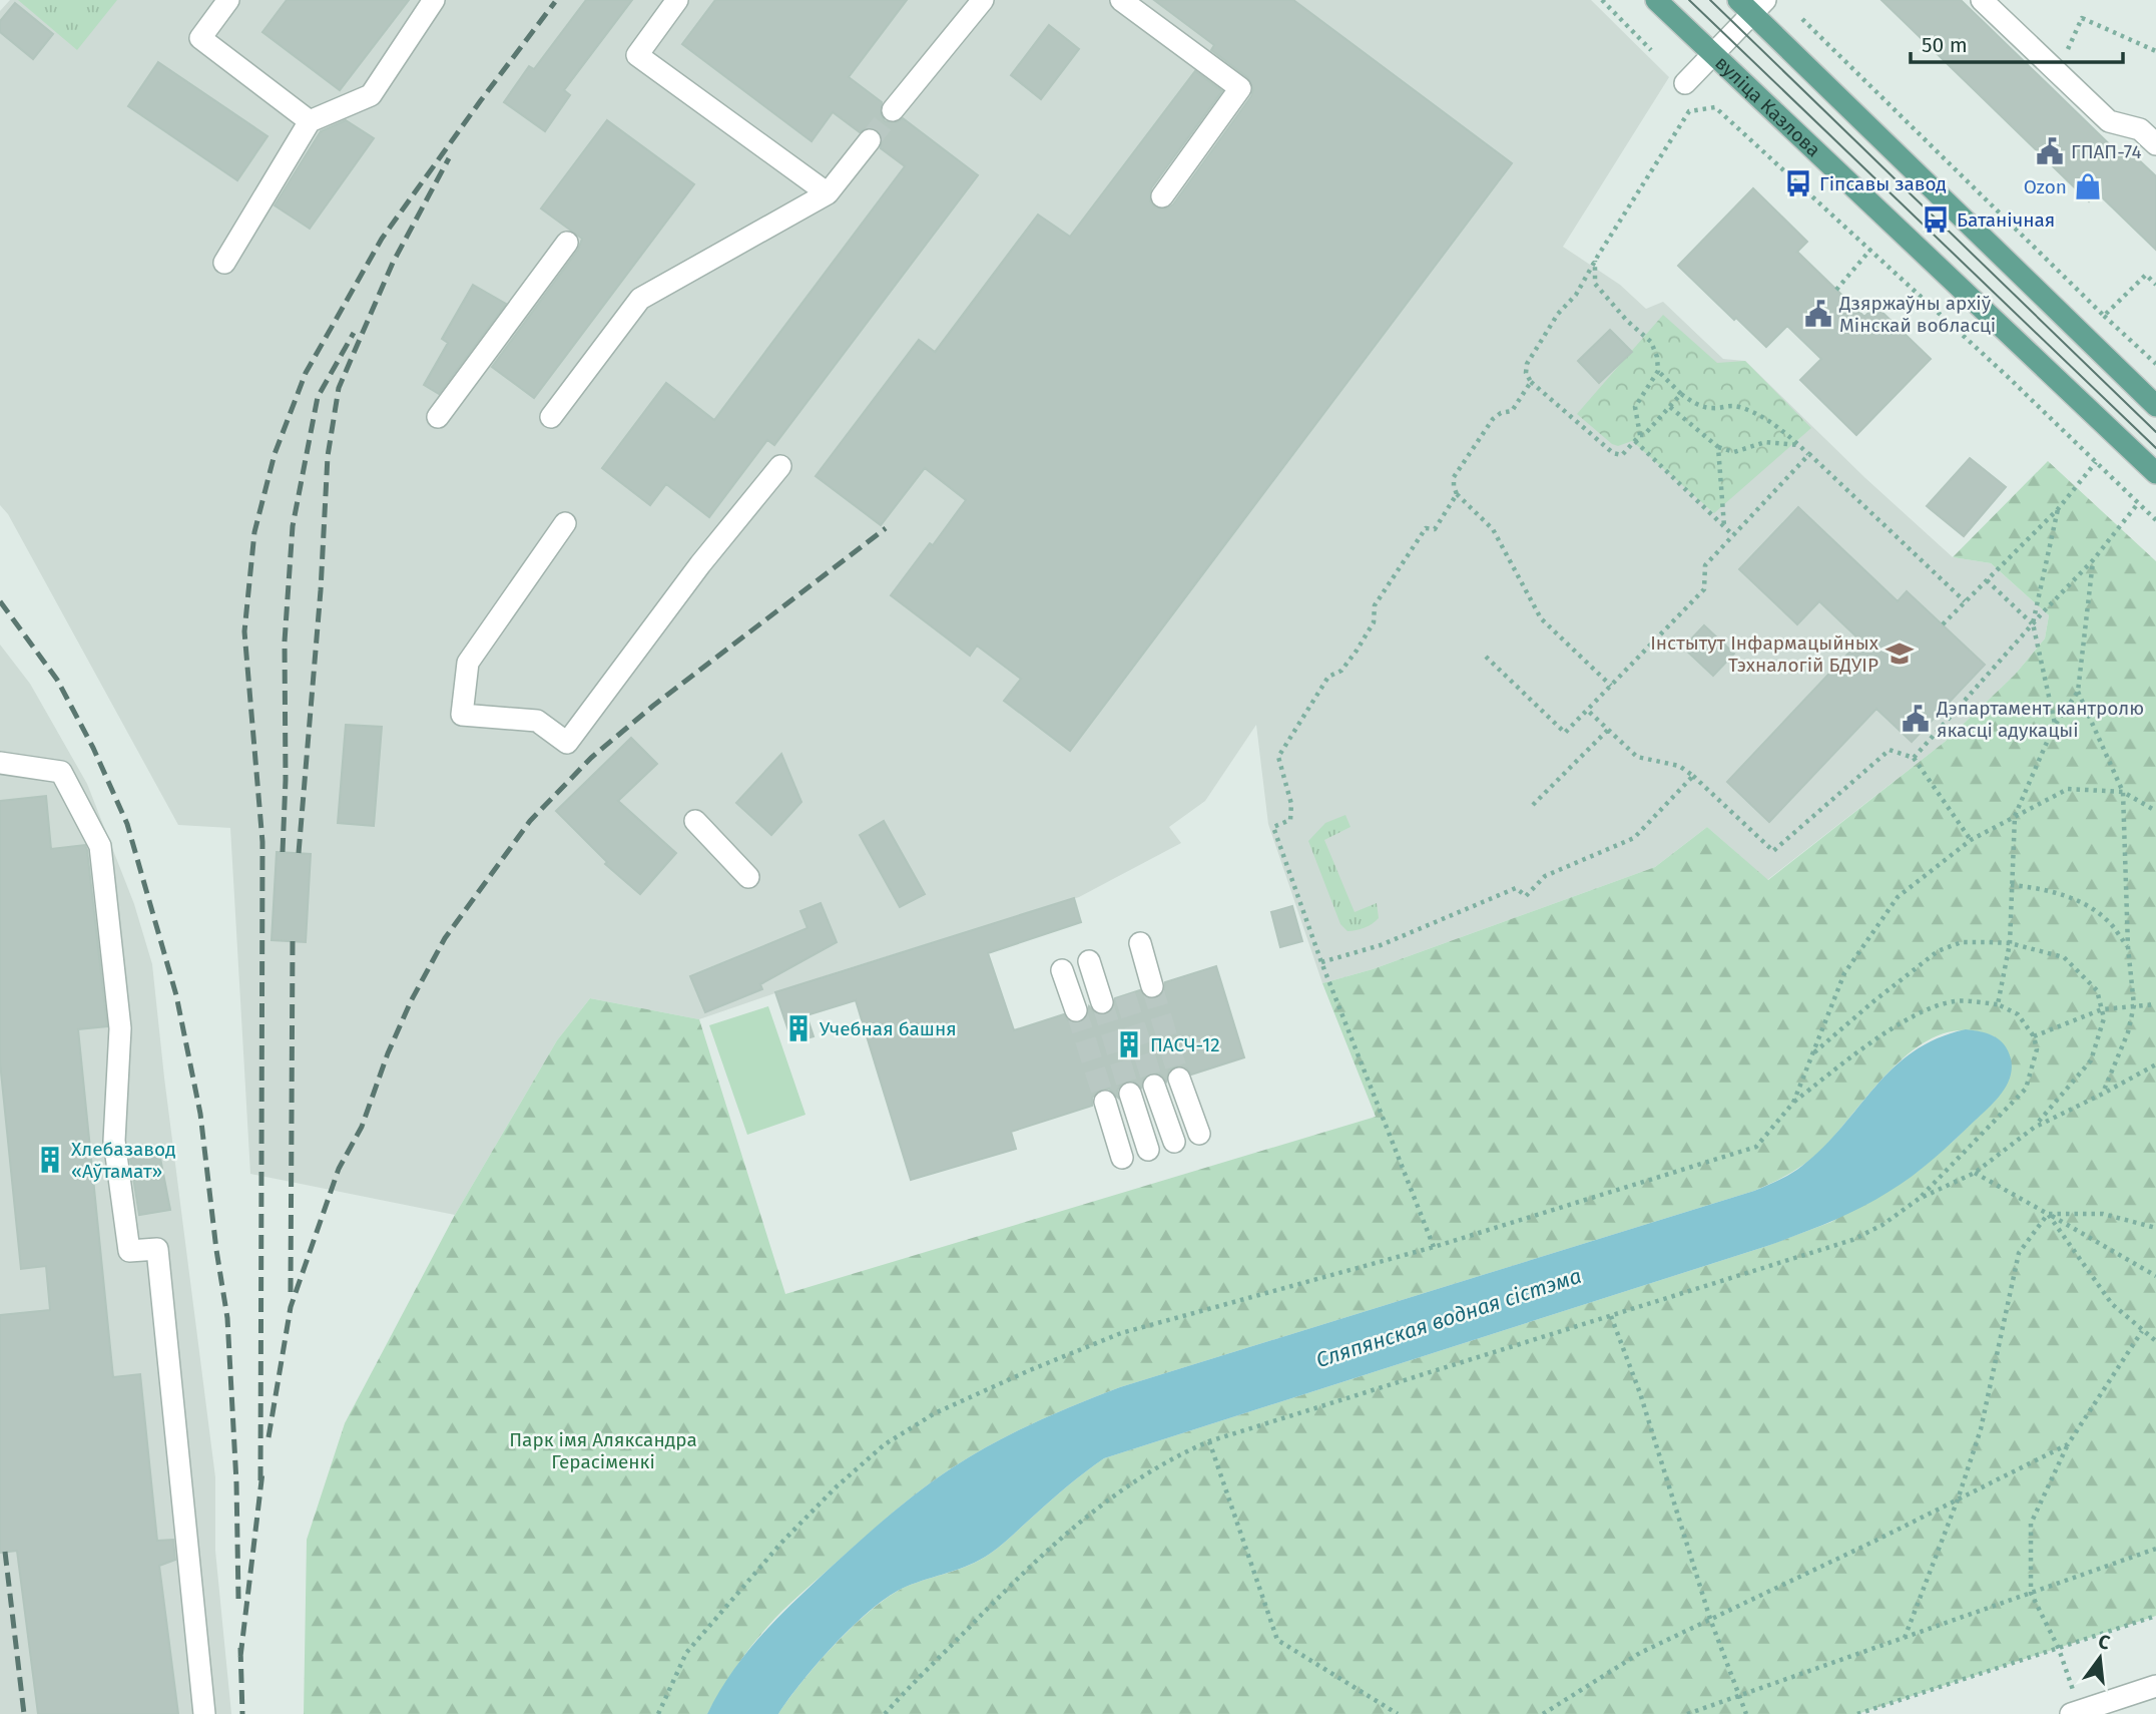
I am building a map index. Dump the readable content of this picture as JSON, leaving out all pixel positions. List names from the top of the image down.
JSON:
{
  "streets": {
    "main road": ["вуліца Казлова"]
  },
  "water": ["Сляпянская водная сістэма"],
  "parks": ["Парк імя Аляксандра Герасіменкі"],
  "places": {
    "public building": ["ГПАП-74", "Дзяржаўны архіў Мінскай вобласці", "Дэпартамент кантролю якасці адукацыі"],
    "bus stop": ["Гіпсавы завод", "Батанічная"],
    "shop": ["Ozon"],
    "school or university": ["Інстытут Інфармацыйных Тэхналогій БДУІР"],
    "building": ["Учебная башня", "ПАСЧ-12", "Хлебазавод «Аўтамат»"]
  },
  "scale_bar": "50 m",
  "north": "top"
}
